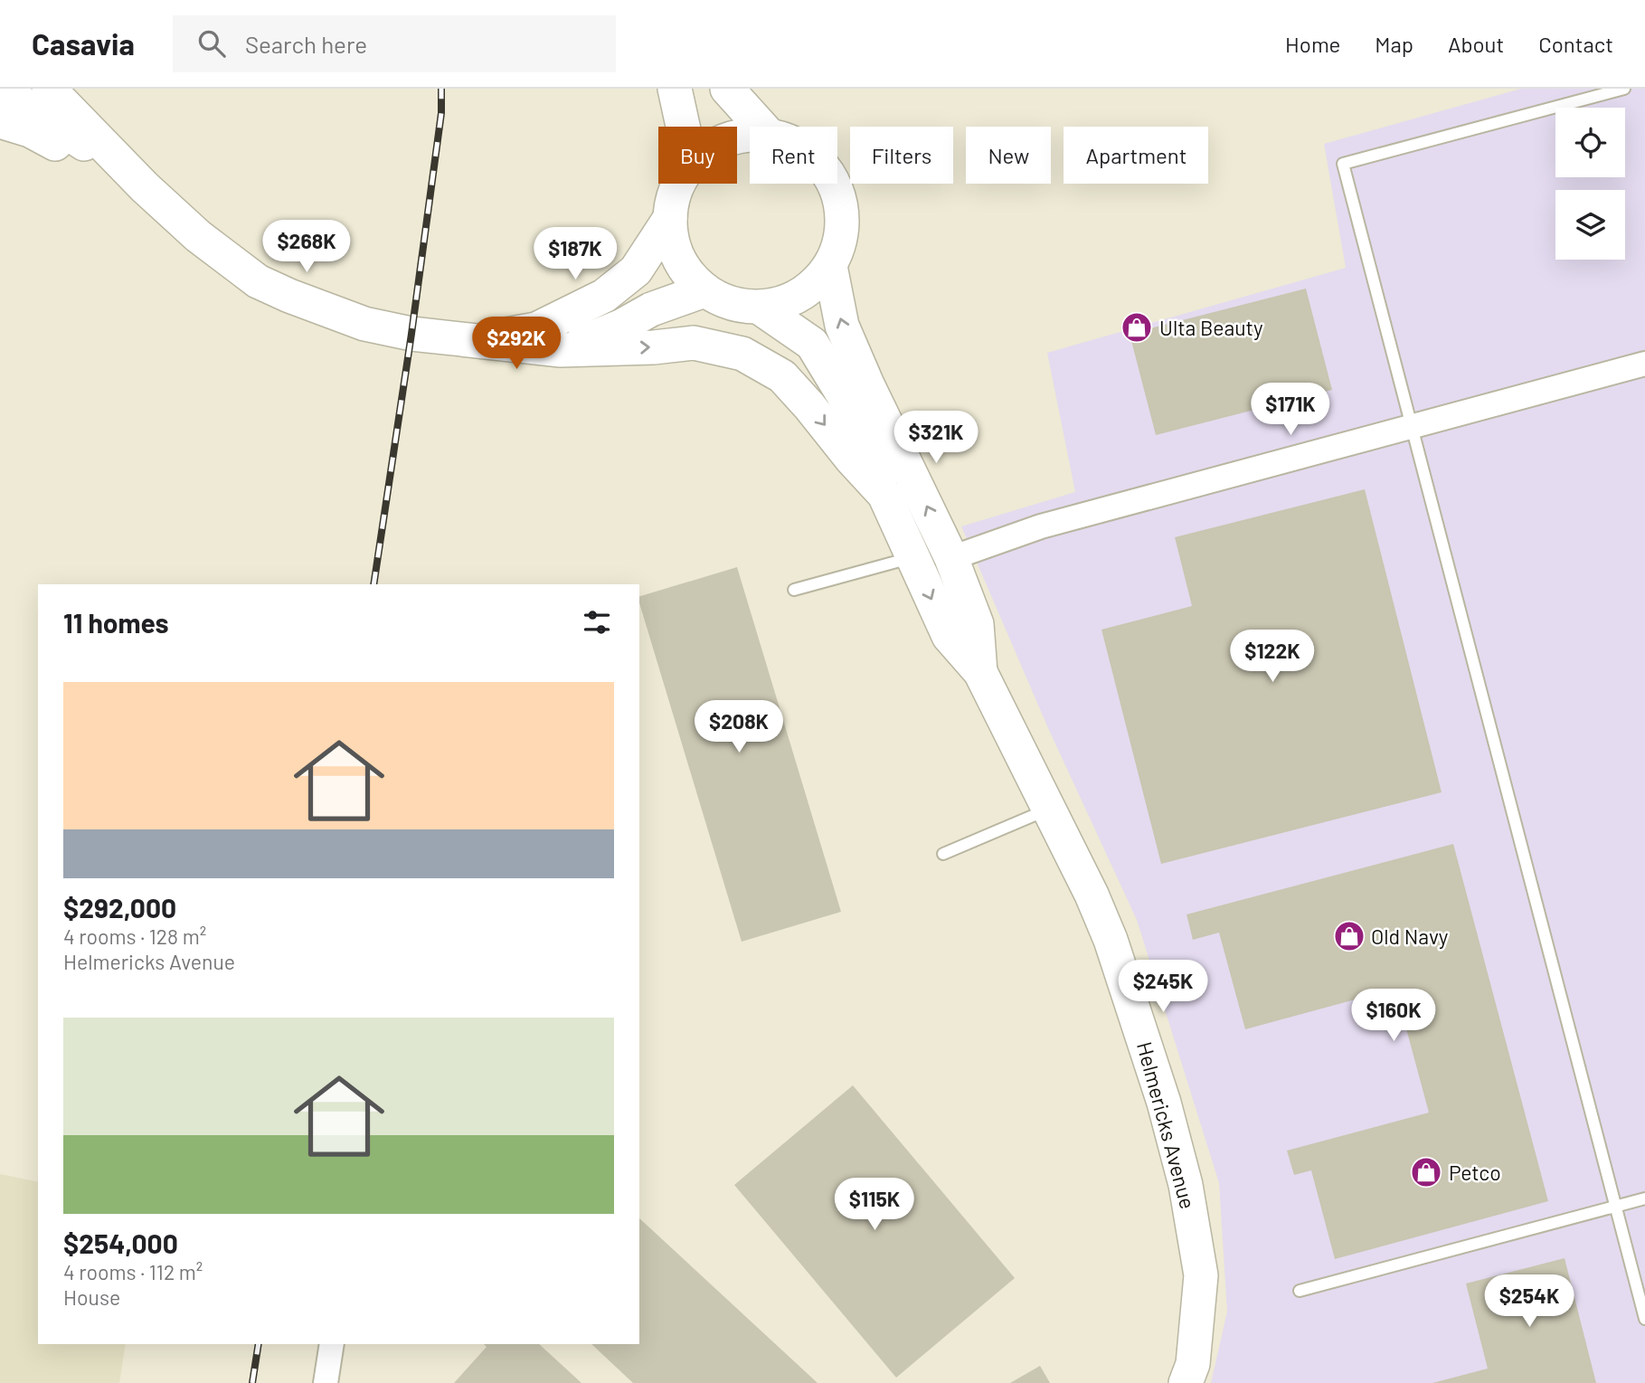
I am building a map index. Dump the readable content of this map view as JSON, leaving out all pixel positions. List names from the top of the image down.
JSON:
{
  "streets": {
    "street": ["Helmericks Avenue"]
  },
  "places": {
    "shop": ["Ulta Beauty", "Old Navy", "Petco"]
  },
  "page": {
    "header": "Casavia",
    "search": "Search here",
    "nav": [
      "Home",
      "Map",
      "About",
      "Contact"
    ],
    "chip": [
      "Buy",
      "Rent",
      "Filters",
      "New",
      "Apartment"
    ],
    "price": [
      "$268K",
      "$187K",
      "$292K",
      "$171K",
      "$321K",
      "$122K",
      "$208K",
      "$245K",
      "$160K",
      "$115K",
      "$254K"
    ],
    "heading": "11 homes",
    "list": [
      {
        "name": "$292,000",
        "note": "4 rooms · 128 m² · Helmericks Avenue"
      },
      {
        "name": "$254,000",
        "note": "4 rooms · 112 m² · House"
      }
    ]
  }
}
